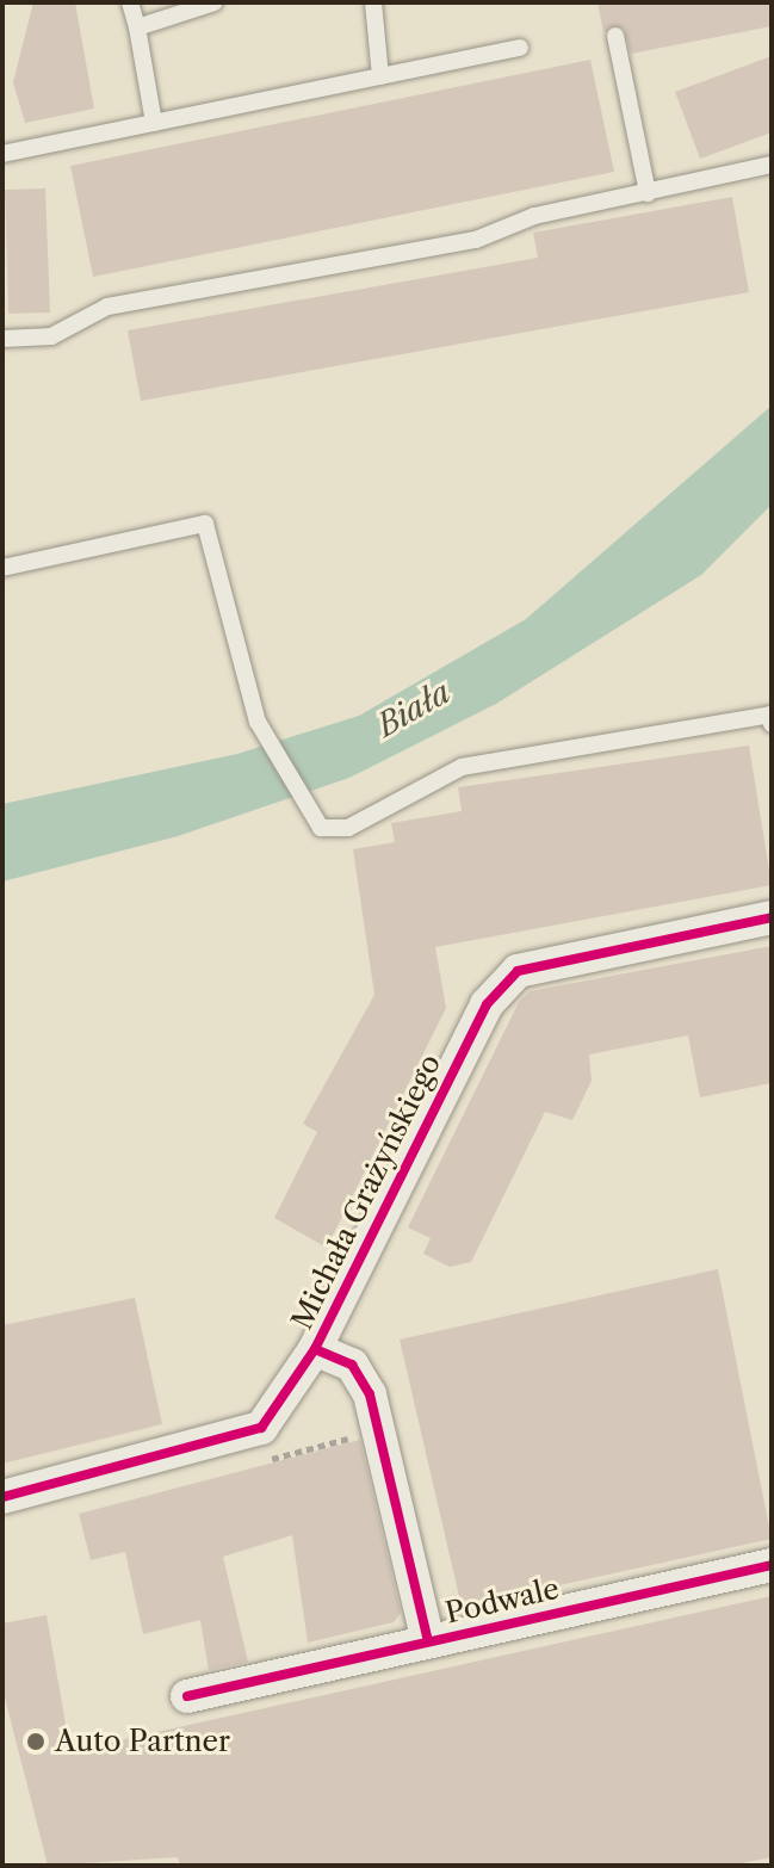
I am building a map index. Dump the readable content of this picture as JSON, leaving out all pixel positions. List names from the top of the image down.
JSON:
{
  "streets": {
    "street": ["Michała Grażyńskiego", "Podwale"]
  },
  "water": ["Biała"],
  "places": ["Auto Partner"]
}
